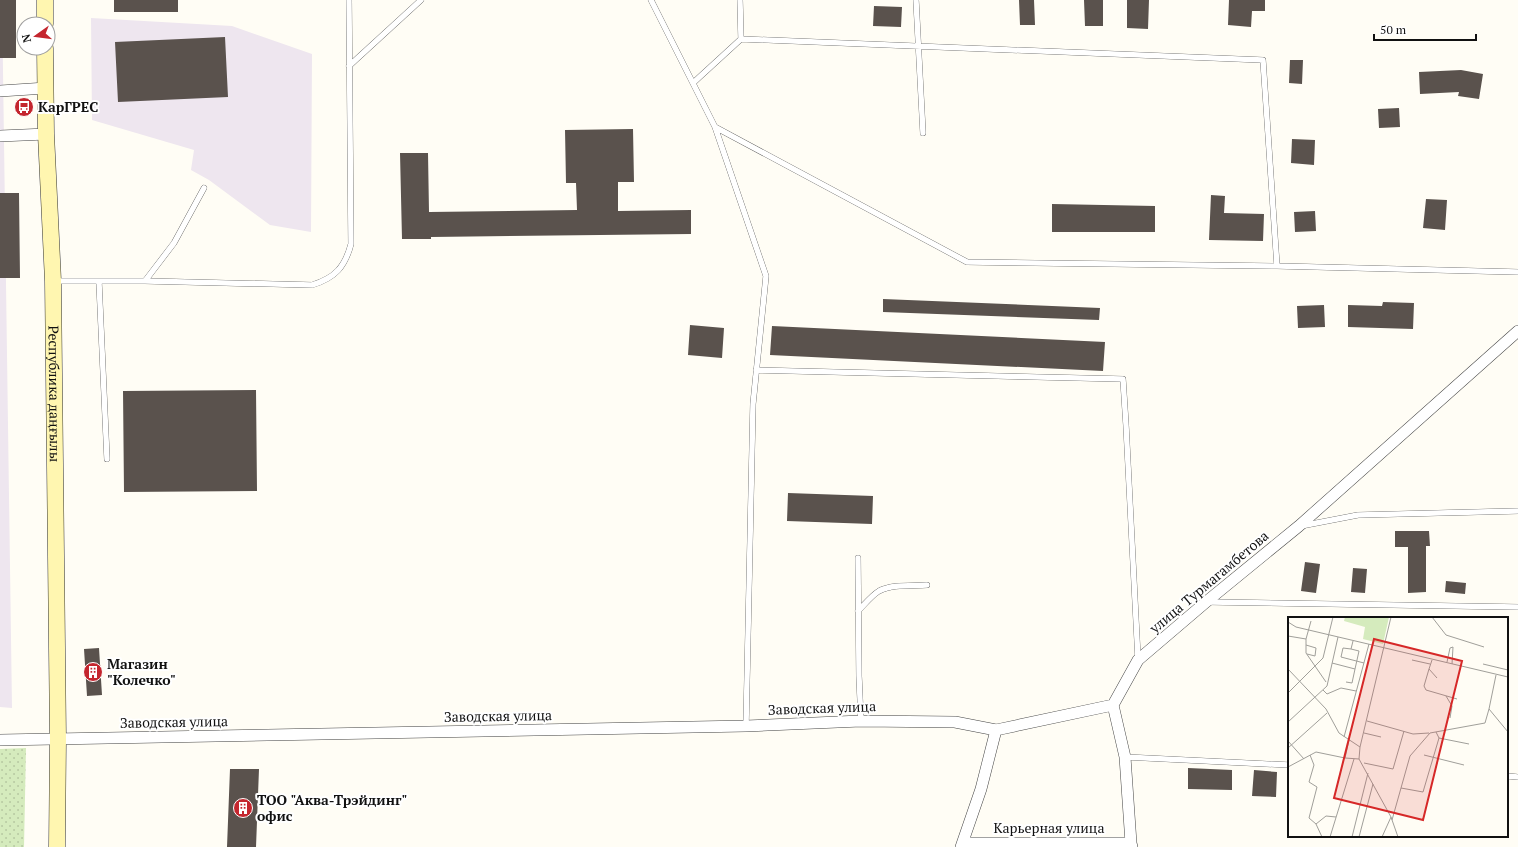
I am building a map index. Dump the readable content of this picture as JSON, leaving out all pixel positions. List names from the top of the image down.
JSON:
{
  "streets": {
    "main road": ["Республика даңғылы"],
    "street": ["улица Турмагамбетова", "Заводская улица", "Карьерная улица"]
  },
  "crossings": [
    ["Республика даңғылы", "Заводская улица"]
  ],
  "places": {
    "bus stop": ["КарГРЕС"],
    "building": ["Магазин \"Колечко\"", "ТОО \"Аква-Трэйдинг\" офис"]
  },
  "scale_bar": "50 m",
  "north": "left"
}
